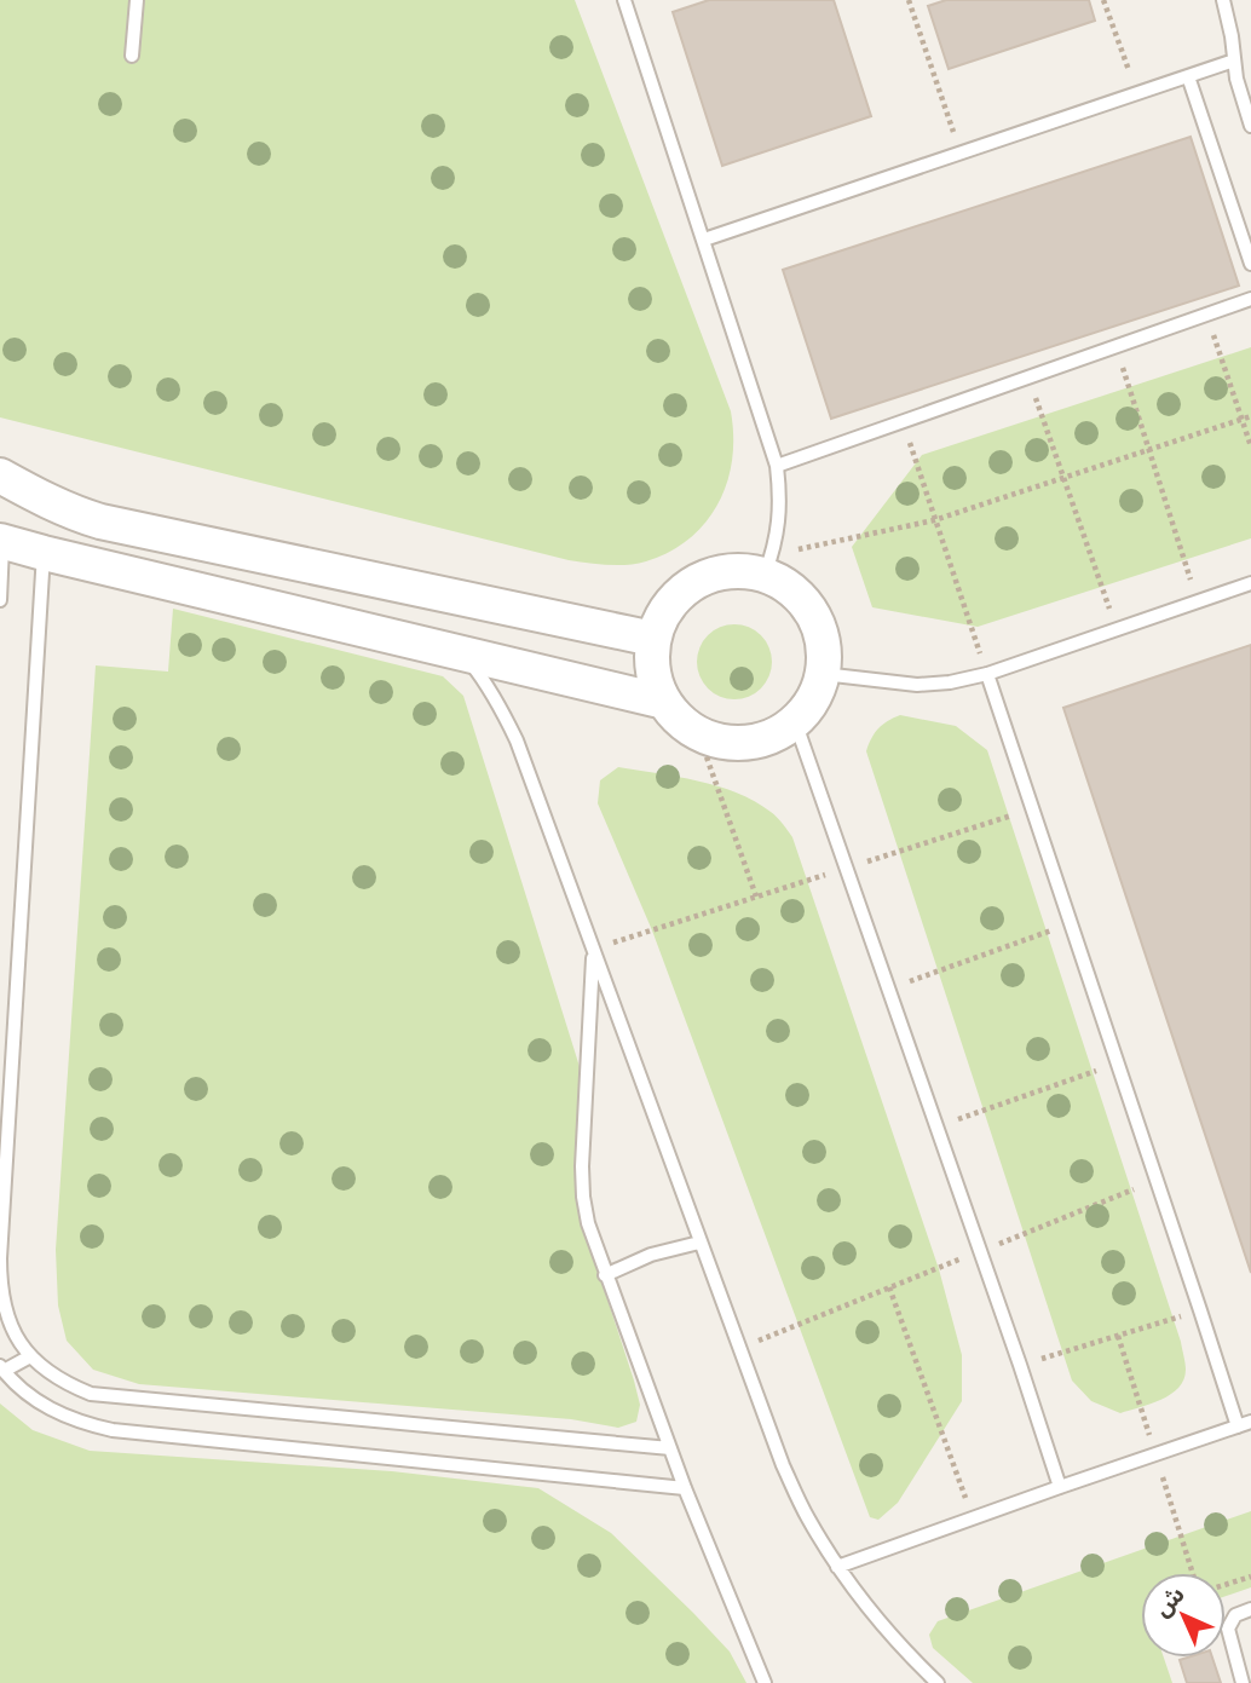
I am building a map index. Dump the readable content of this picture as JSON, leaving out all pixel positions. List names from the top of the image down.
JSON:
{
  "north": "top left"
}
